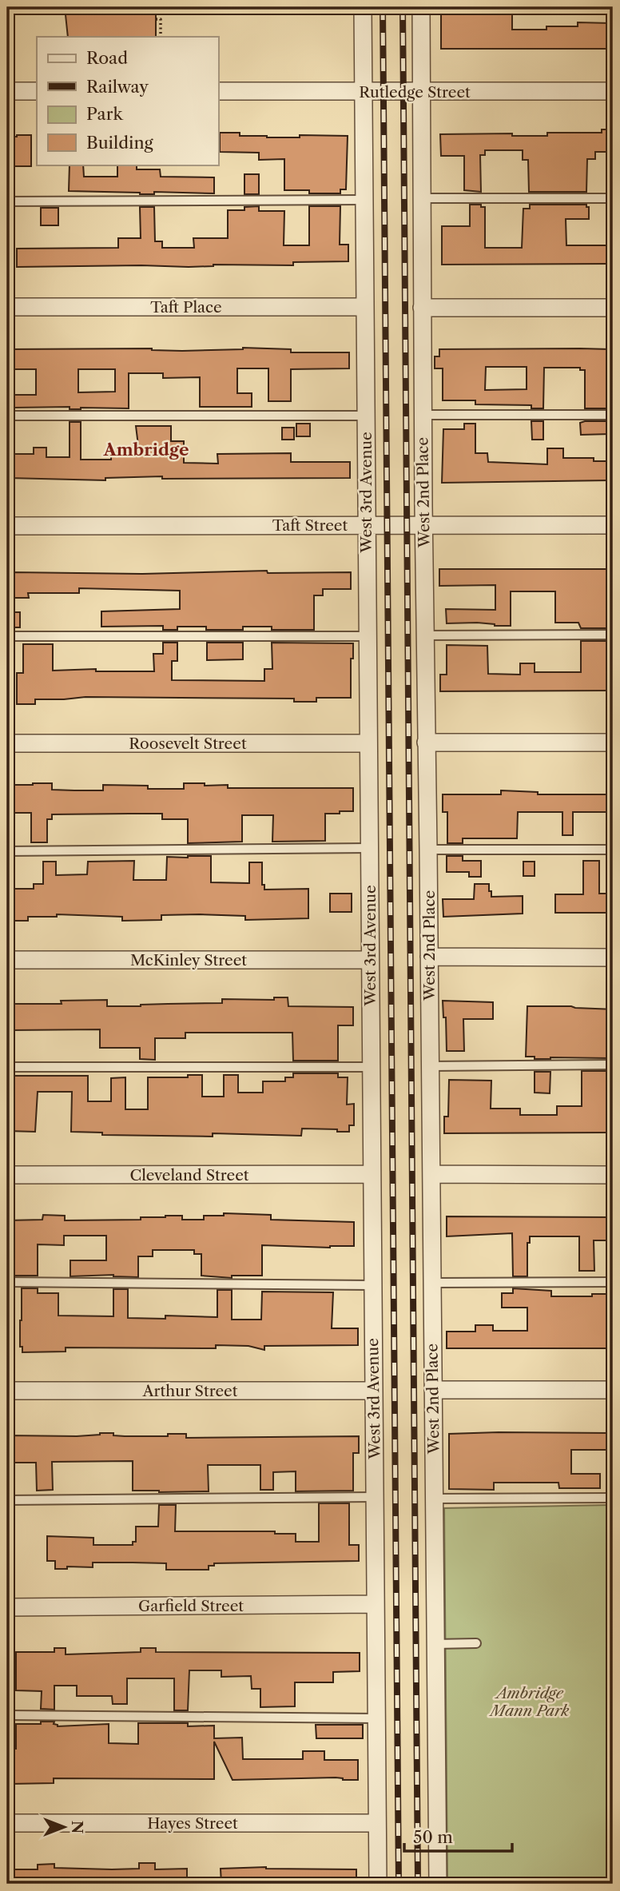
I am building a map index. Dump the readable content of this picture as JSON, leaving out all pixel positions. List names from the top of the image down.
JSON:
{
  "streets": {
    "street": [
      "Rutledge Street",
      "Taft Place",
      "West 3rd Avenue",
      "West 2nd Place",
      "Taft Street",
      "Roosevelt Street",
      "McKinley Street",
      "Cleveland Street",
      "Arthur Street",
      "Garfield Street",
      "Hayes Street"
    ]
  },
  "crossings": [
    ["Rutledge Street", "West 3rd Avenue"],
    ["Rutledge Street", "West 2nd Place"],
    ["Taft Place", "West 3rd Avenue"],
    ["West 3rd Avenue", "Taft Street"],
    ["West 3rd Avenue", "Roosevelt Street"],
    ["West 3rd Avenue", "McKinley Street"],
    ["West 3rd Avenue", "Cleveland Street"],
    ["West 3rd Avenue", "Arthur Street"],
    ["West 3rd Avenue", "Garfield Street"],
    ["West 3rd Avenue", "Hayes Street"],
    ["West 2nd Place", "Taft Street"]
  ],
  "districts": ["Ambridge"],
  "parks": ["Ambridge Mann Park"],
  "legend": [
    "Road",
    "Railway",
    "Park",
    "Building"
  ],
  "scale_bar": "50 m",
  "north": "right"
}
